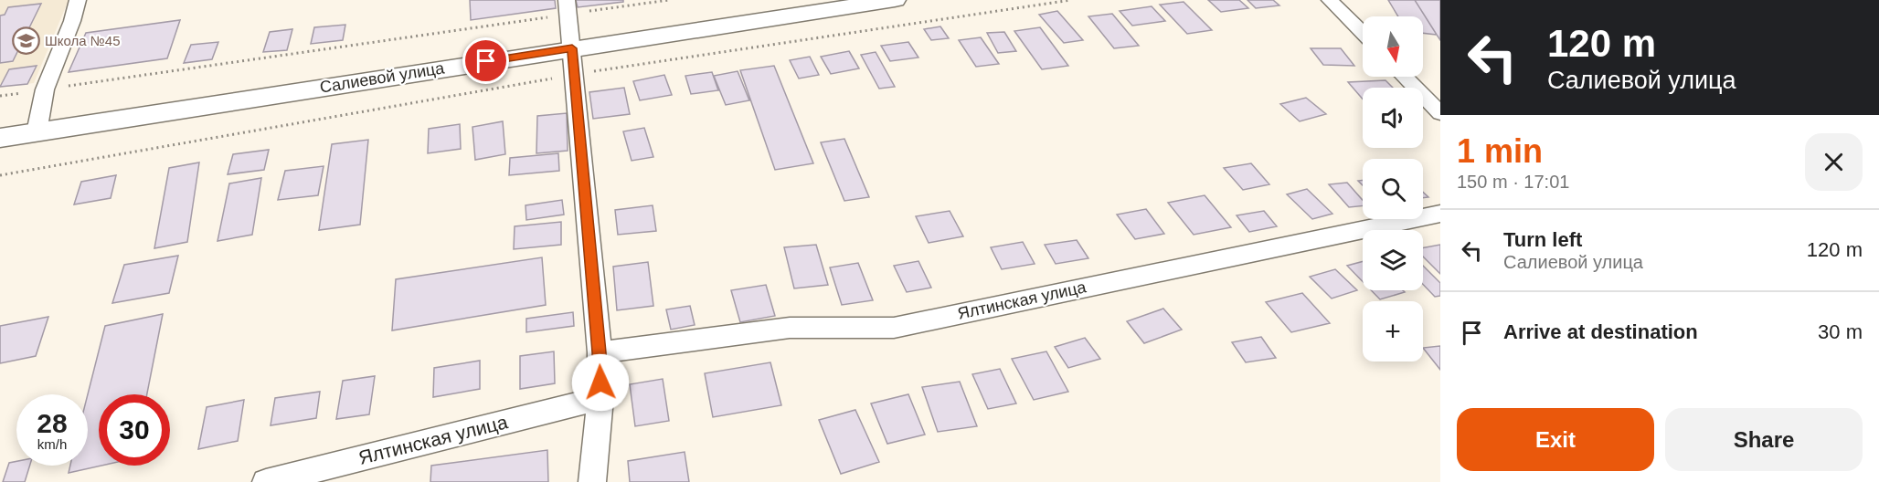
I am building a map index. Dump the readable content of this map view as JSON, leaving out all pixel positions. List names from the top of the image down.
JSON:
{
  "streets": {
    "main road": ["Салиевой улица"],
    "street": ["Ялтинская улица"]
  },
  "places": {
    "school or university": ["Школа №45"]
  },
  "north": "bottom",
  "page": {
    "turn": ["120 m", "Салиевой улица"],
    "map_buttons": "+",
    "heading": ["1 min", "150 m · 17:01"],
    "list": [
      {
        "name": "Turn left",
        "note": "Салиевой улица",
        "value": "120 m"
      },
      {
        "name": "Arrive at destination",
        "value": "30 m"
      }
    ],
    "speed": "28 km/h",
    "limit": "30",
    "buttons": ["Exit", "Share"]
  }
}
